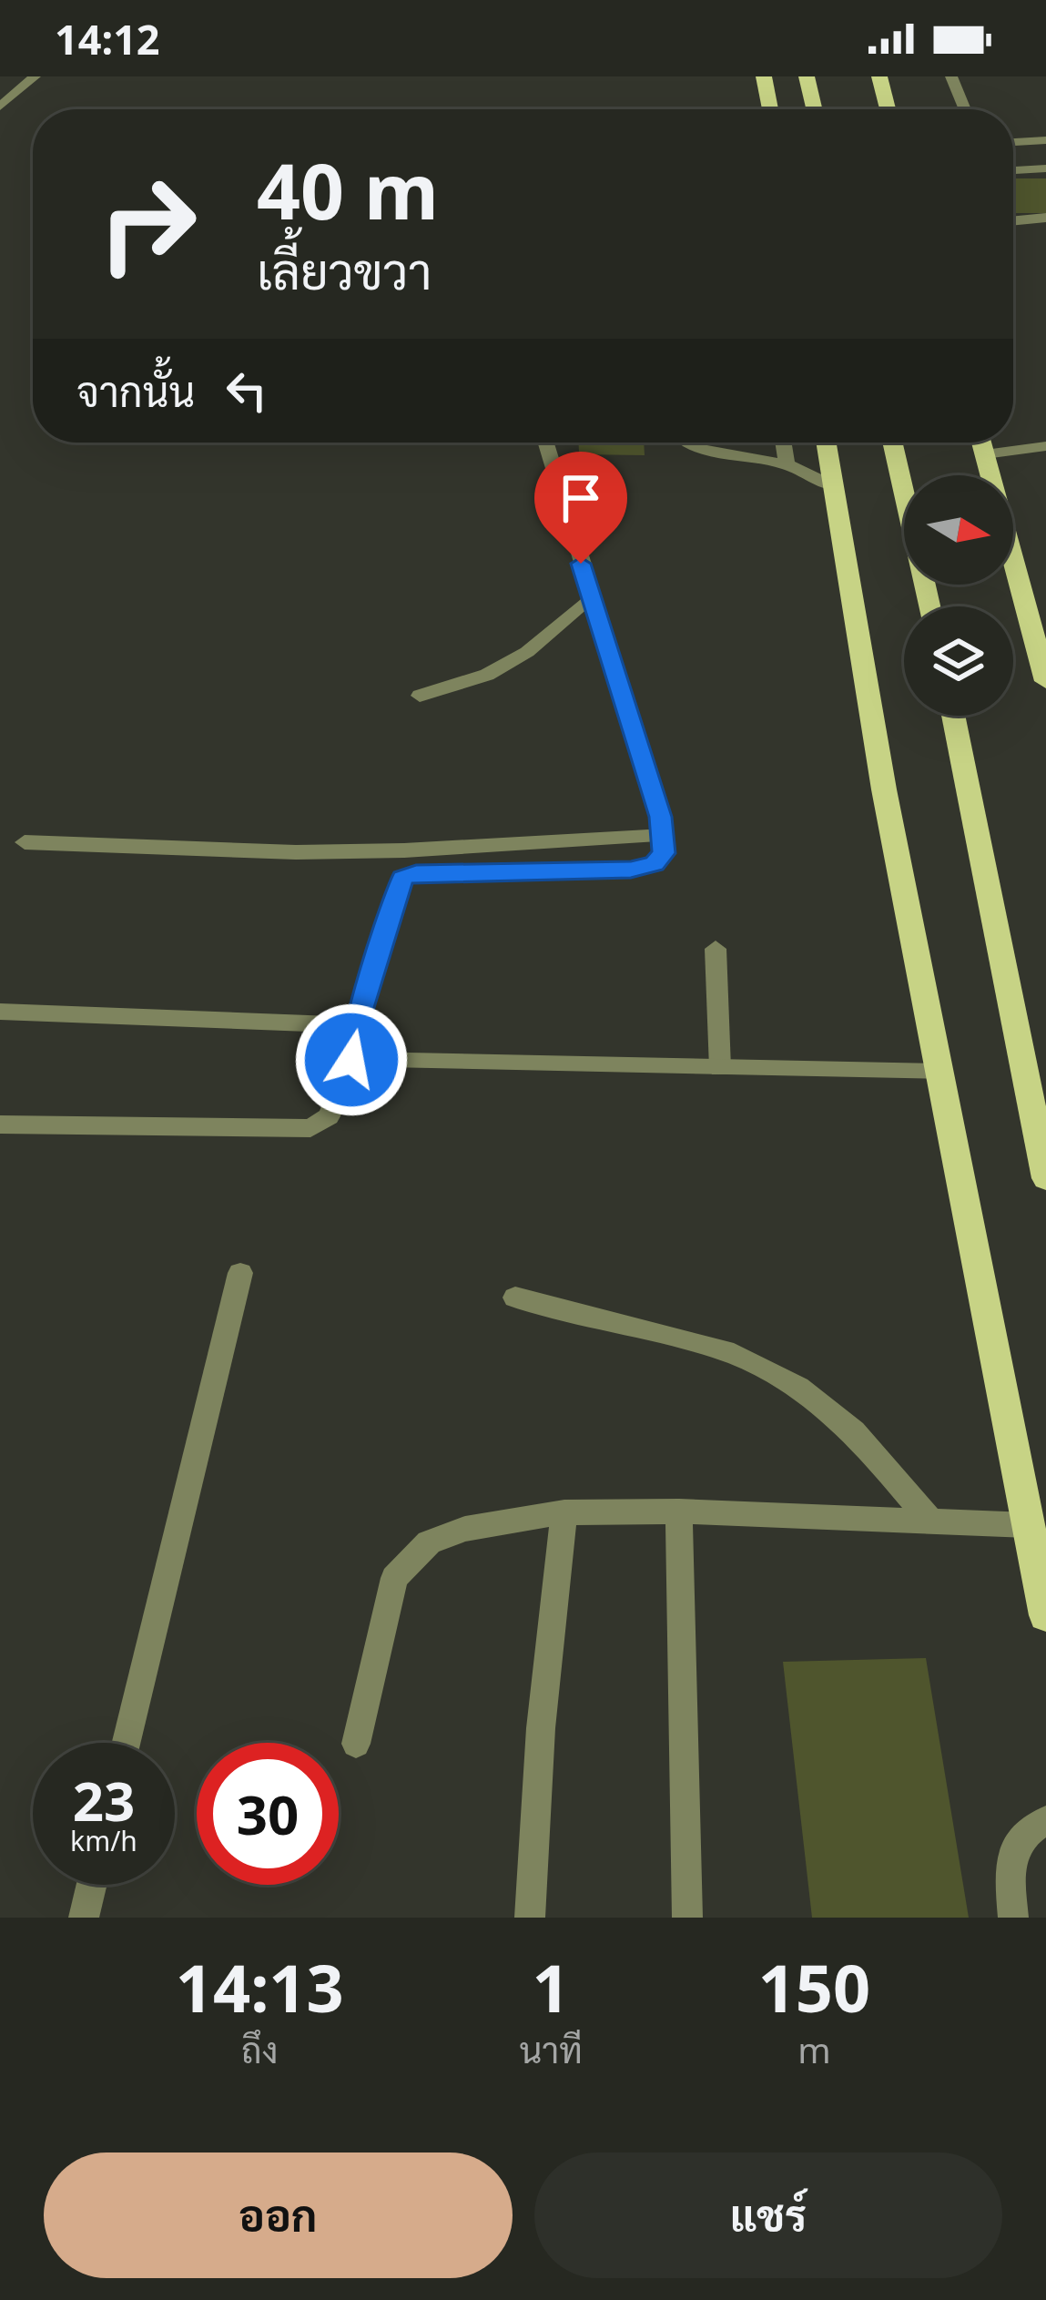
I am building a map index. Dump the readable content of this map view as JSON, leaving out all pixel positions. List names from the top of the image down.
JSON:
{
  "north": "right",
  "page": {
    "status": "14:12",
    "turn": ["40 m", "เลี้ยวขวา"],
    "then": "จากนั้น",
    "speed": "23 km/h",
    "limit": "30",
    "eta": [
      "14:13",
      "ถึง",
      "1",
      "นาที",
      "150",
      "m"
    ],
    "buttons": ["ออก", "แชร์"]
  }
}
